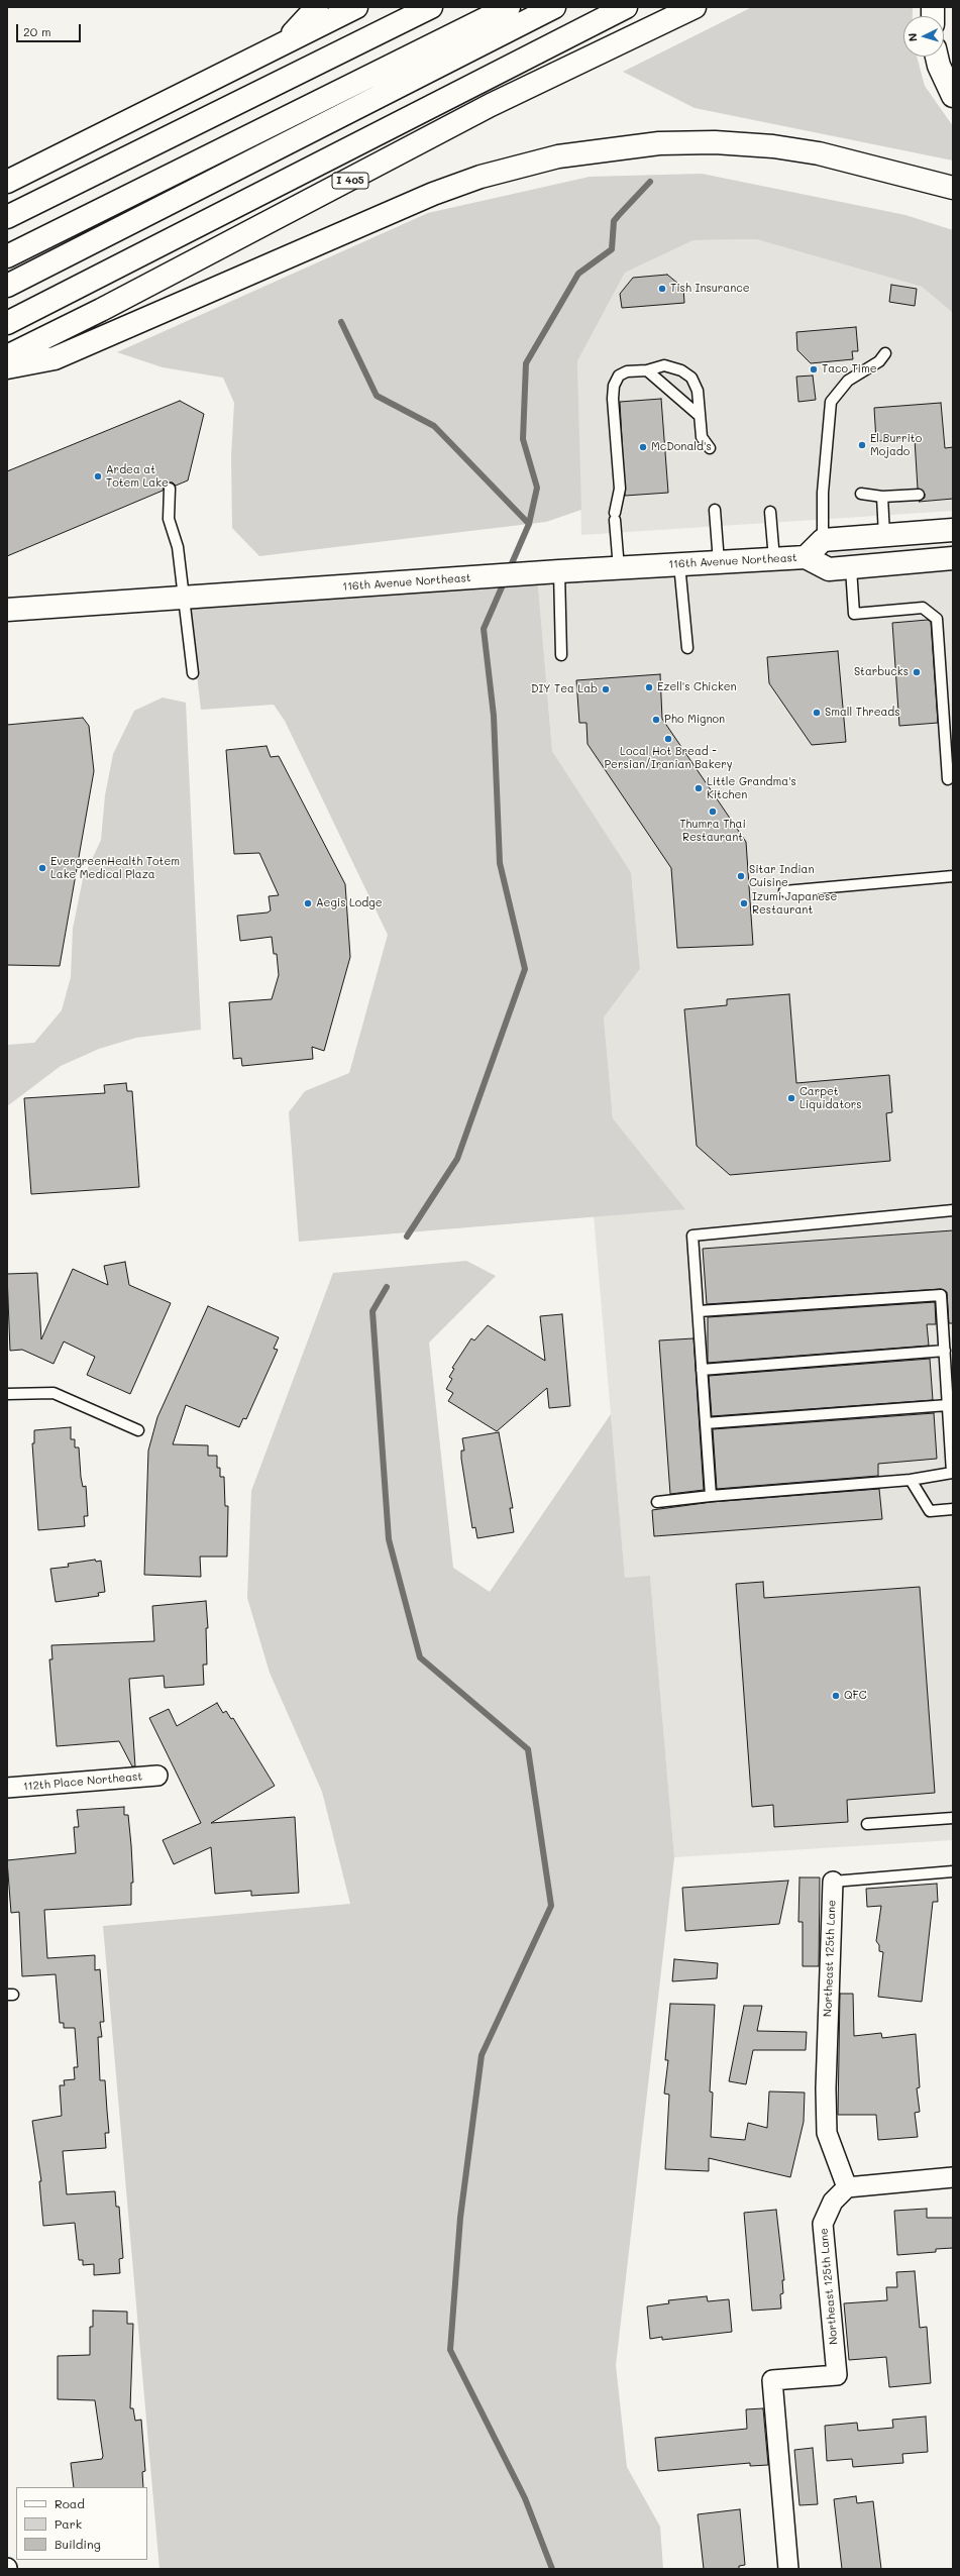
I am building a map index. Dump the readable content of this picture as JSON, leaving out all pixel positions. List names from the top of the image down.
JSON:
{
  "streets": {
    "main road": ["I 405", "116th Avenue Northeast"],
    "street": ["112th Place Northeast", "Northeast 125th Lane"]
  },
  "places": [
    "Tish Insurance",
    "Taco Time",
    "El Burrito Mojado",
    "McDonald's",
    "Ardea at Totem Lake",
    "Starbucks",
    "Ezell's Chicken",
    "DIY Tea Lab",
    "Small Threads",
    "Pho Mignon",
    "Local Hot Bread - Persian/Iranian Bakery",
    "Little Grandma's Kitchen",
    "Thumra Thai Restaurant",
    "EvergreenHealth Totem Lake Medical Plaza",
    "Sitar Indian Cuisine",
    "Aegis Lodge",
    "Izumi Japanese Restaurant",
    "Carpet Liquidators",
    "QFC"
  ],
  "legend": ["Road", "Park", "Building"],
  "scale_bar": "20 m",
  "north": "left"
}
